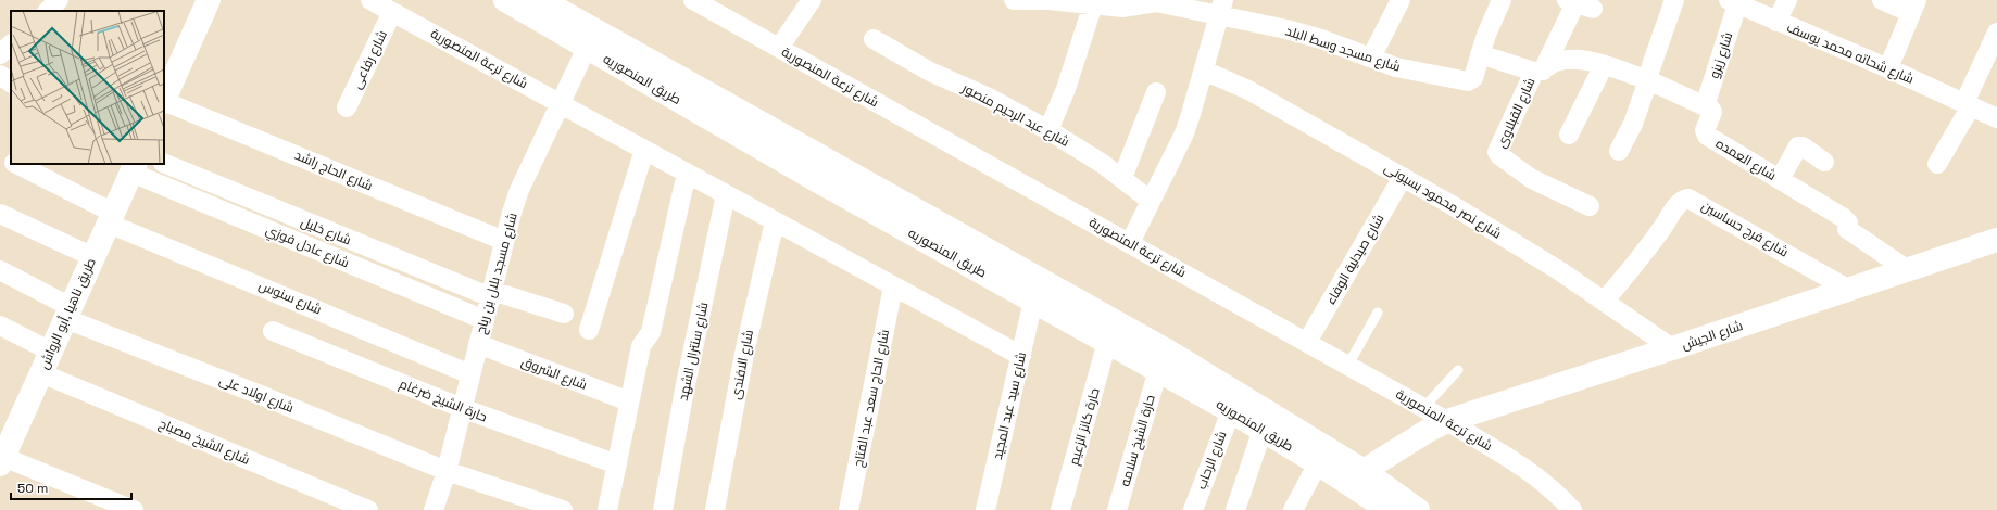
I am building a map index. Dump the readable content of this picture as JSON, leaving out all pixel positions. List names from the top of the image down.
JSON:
{
  "streets": {
    "main road": ["طريق المنصوريه", "طريق ناهيا ,أبو الرواش", "شارع الجيش"],
    "street": [
      "شارع مسجد وسط البلد",
      "شارع شحاته محمد يوسف",
      "شارع زيزو",
      "شارع ترعة المنصورية",
      "شارع رفاعى",
      "شارع القبلاوى",
      "شارع عبد الرحيم منصور",
      "شارع العمده",
      "شارع الحاج راشد",
      "شارع نصر محمود بسيونى",
      "شارع فرج حساسين",
      "شارع خليل",
      "شارع عادل فوزي",
      "شارع صيدلية الوفاء",
      "شارع مسجد بلال بن رباح",
      "شارع سنوس",
      "شارع سنترال الشهد",
      "شارع الافندى",
      "شارع الشروق",
      "شارع اولاد على",
      "شارع الحاج سعد عبد الفتاح",
      "حارة الشيخ ضرغام",
      "شارع سيد عبد المجيد",
      "حارة كانز الزعيم",
      "حارة الشيخ سلامه",
      "شارع الشيخ مصباح",
      "شارع الرحاب"
    ]
  },
  "crossings": [
    ["شارع شحاته محمد يوسف", "شارع زيزو"],
    ["شارع زيزو", "شارع العمده"],
    ["شارع ترعة المنصورية", "شارع رفاعى"],
    ["شارع ترعة المنصورية", "شارع صيدلية الوفاء"],
    ["شارع ترعة المنصورية", "شارع مسجد بلال بن رباح"],
    ["شارع ترعة المنصورية", "شارع الجيش"],
    ["شارع ترعة المنصورية", "شارع سنترال الشهد"],
    ["شارع ترعة المنصورية", "شارع الافندى"],
    ["شارع ترعة المنصورية", "شارع الحاج سعد عبد الفتاح"],
    ["شارع ترعة المنصورية", "شارع سيد عبد المجيد"],
    ["طريق المنصوريه", "شارع مسجد بلال بن رباح"],
    ["طريق المنصوريه", "شارع الجيش"],
    ["طريق المنصوريه", "شارع سيد عبد المجيد"],
    ["طريق المنصوريه", "حارة كانز الزعيم"],
    ["طريق المنصوريه", "حارة الشيخ سلامه"],
    ["طريق المنصوريه", "شارع الرحاب"],
    ["شارع العمده", "شارع الجيش"],
    ["شارع الحاج راشد", "شارع مسجد بلال بن رباح"],
    ["شارع نصر محمود بسيونى", "شارع فرج حساسين"],
    ["شارع نصر محمود بسيونى", "شارع صيدلية الوفاء"],
    ["شارع نصر محمود بسيونى", "شارع الجيش"],
    ["شارع فرج حساسين", "شارع الجيش"],
    ["شارع خليل", "شارع مسجد بلال بن رباح"],
    ["شارع عادل فوزي", "شارع مسجد بلال بن رباح"],
    ["شارع عادل فوزي", "طريق ناهيا ,أبو الرواش"],
    ["شارع مسجد بلال بن رباح", "شارع سنوس"],
    ["شارع مسجد بلال بن رباح", "شارع الشروق"],
    ["شارع مسجد بلال بن رباح", "شارع اولاد على"],
    ["شارع مسجد بلال بن رباح", "حارة الشيخ ضرغام"],
    ["شارع سنوس", "طريق ناهيا ,أبو الرواش"],
    ["طريق ناهيا ,أبو الرواش", "شارع اولاد على"],
    ["طريق ناهيا ,أبو الرواش", "شارع الشيخ مصباح"]
  ],
  "scale_bar": "50 m"
}
